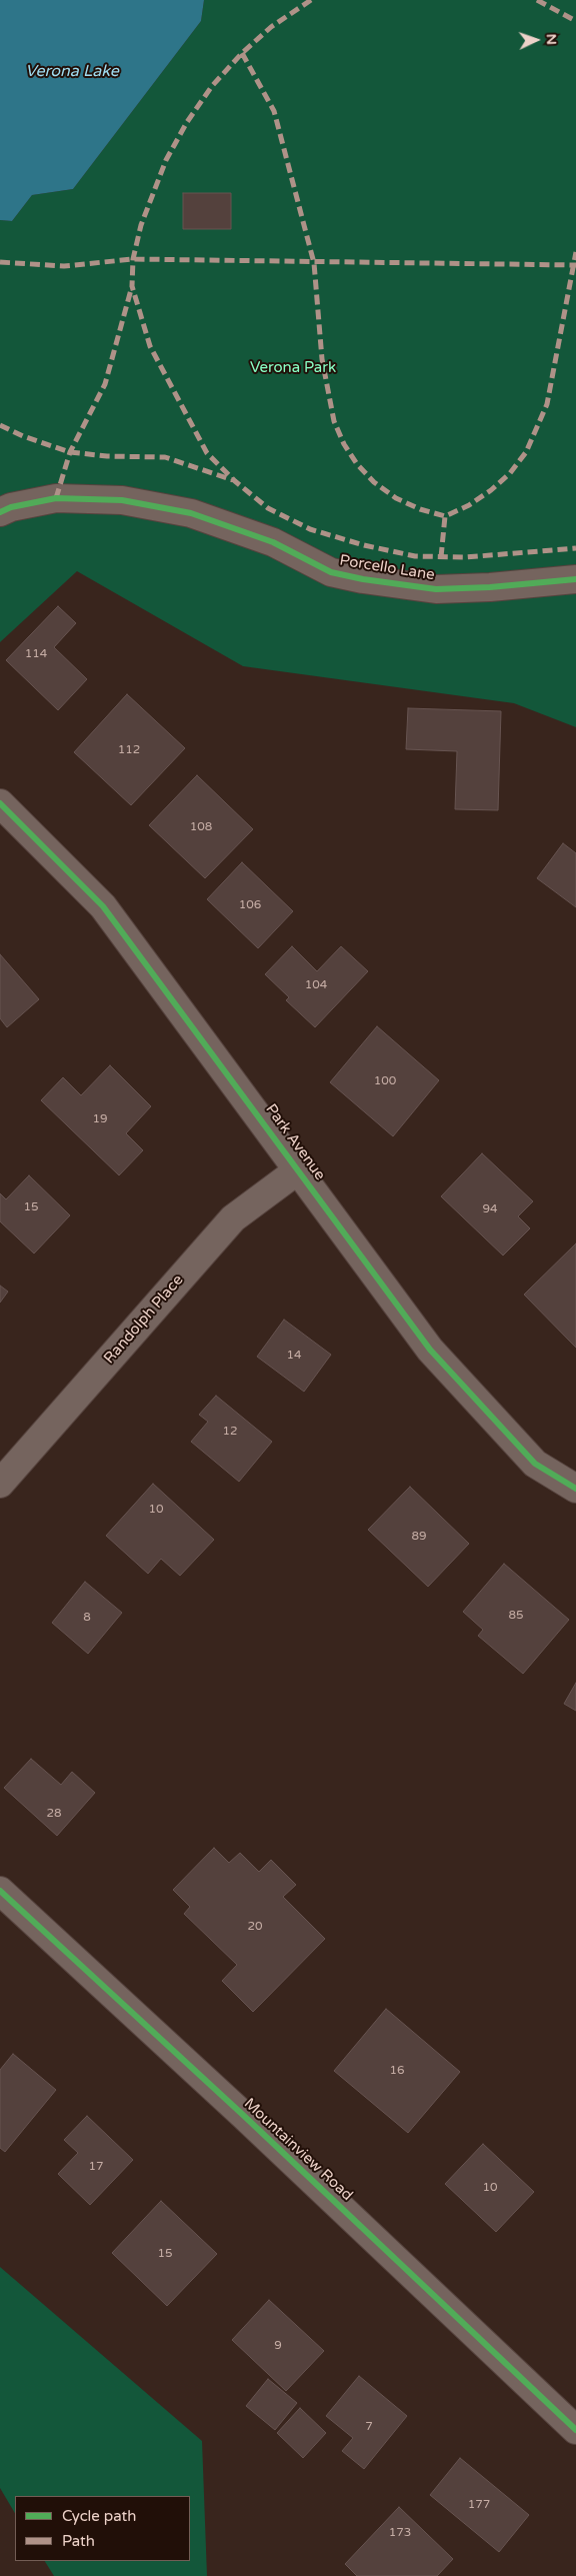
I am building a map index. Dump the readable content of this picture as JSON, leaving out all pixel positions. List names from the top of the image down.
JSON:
{
  "streets": {
    "street": [
      "Porcello Lane",
      "Park Avenue",
      "Randolph Place",
      "Mountainview Road"
    ]
  },
  "crossings": [
    ["Park Avenue", "Randolph Place"]
  ],
  "water": ["Verona Lake"],
  "parks": ["Verona Park"],
  "house_numbers": [
    "114",
    "112",
    "108",
    "106",
    "104",
    "100",
    "19",
    "15",
    "94",
    "14",
    "12",
    "10",
    "89",
    "85",
    "8",
    "28",
    "20",
    "16",
    "17",
    "10",
    "15",
    "9",
    "7",
    "177",
    "173"
  ],
  "legend": ["Cycle path", "Path"],
  "north": "right"
}
